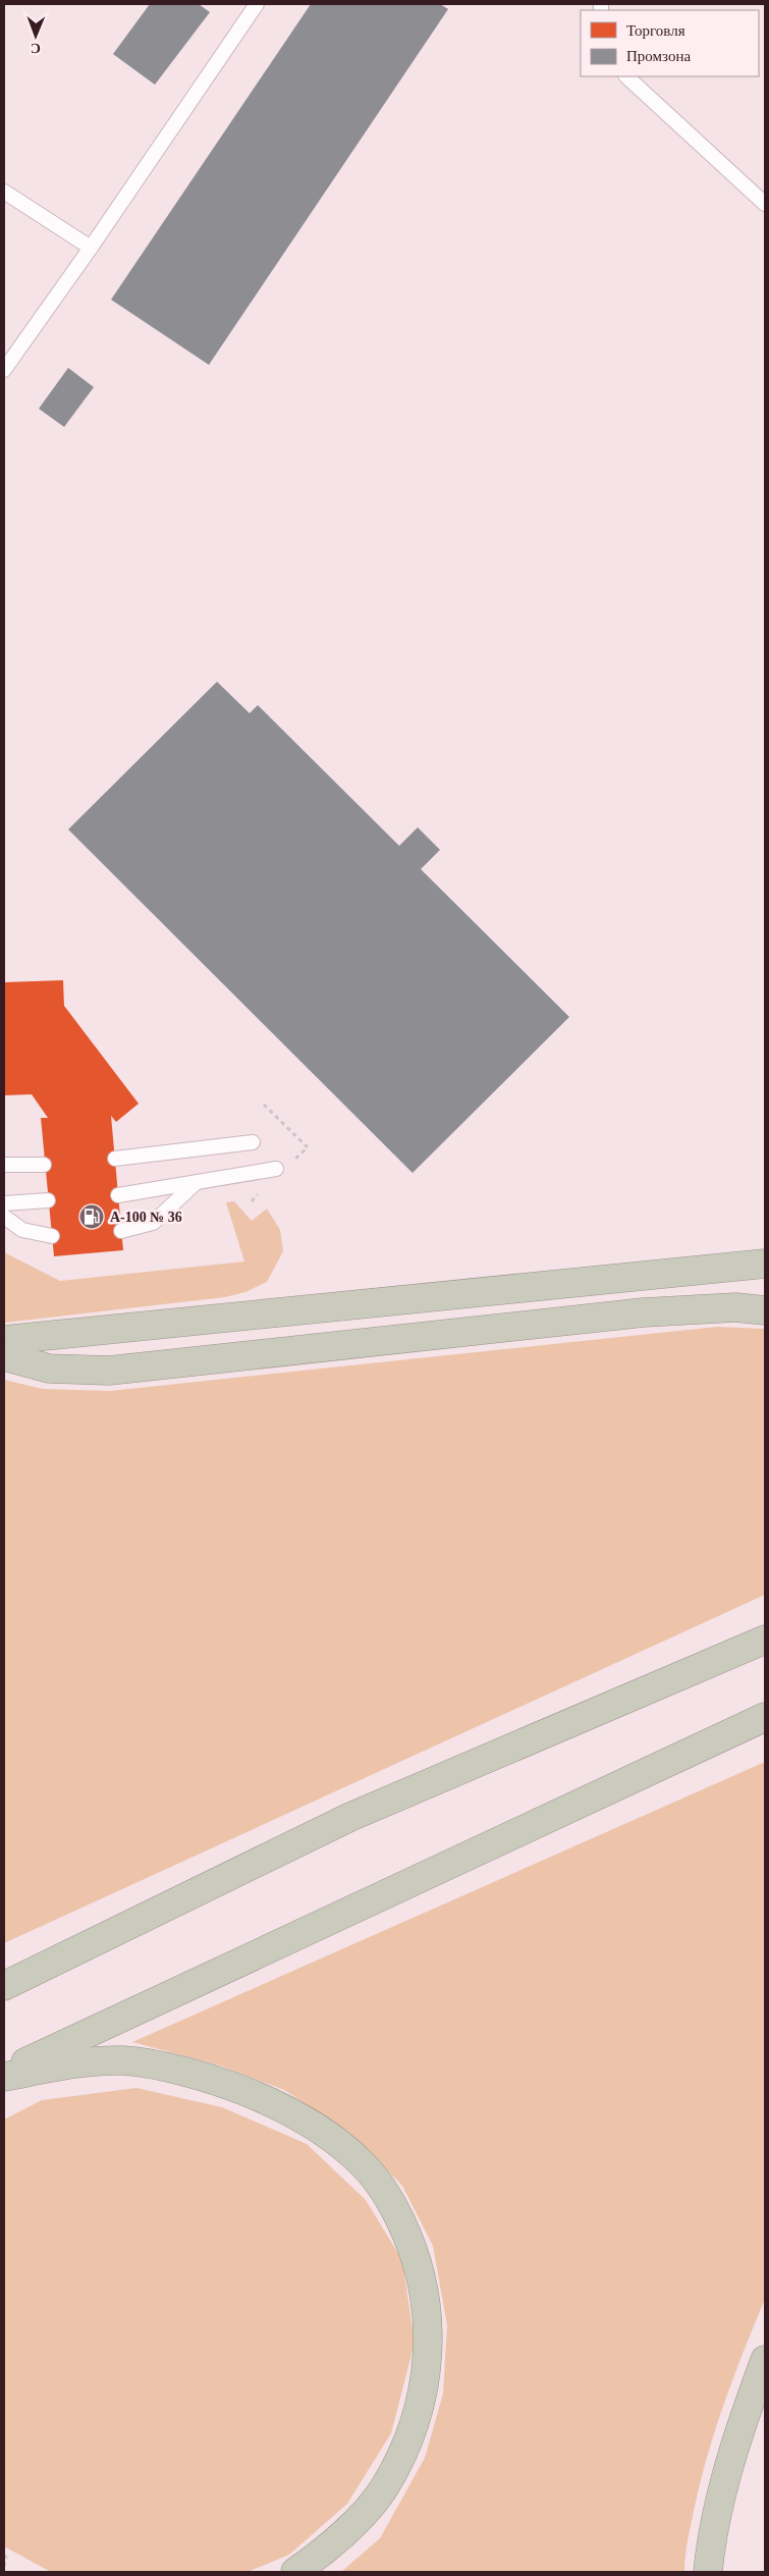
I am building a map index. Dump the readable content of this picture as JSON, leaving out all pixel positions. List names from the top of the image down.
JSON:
{
  "places": {
    "fuel station": ["А-100 № 36"]
  },
  "legend": ["Торговля", "Промзона"],
  "north": "bottom"
}
